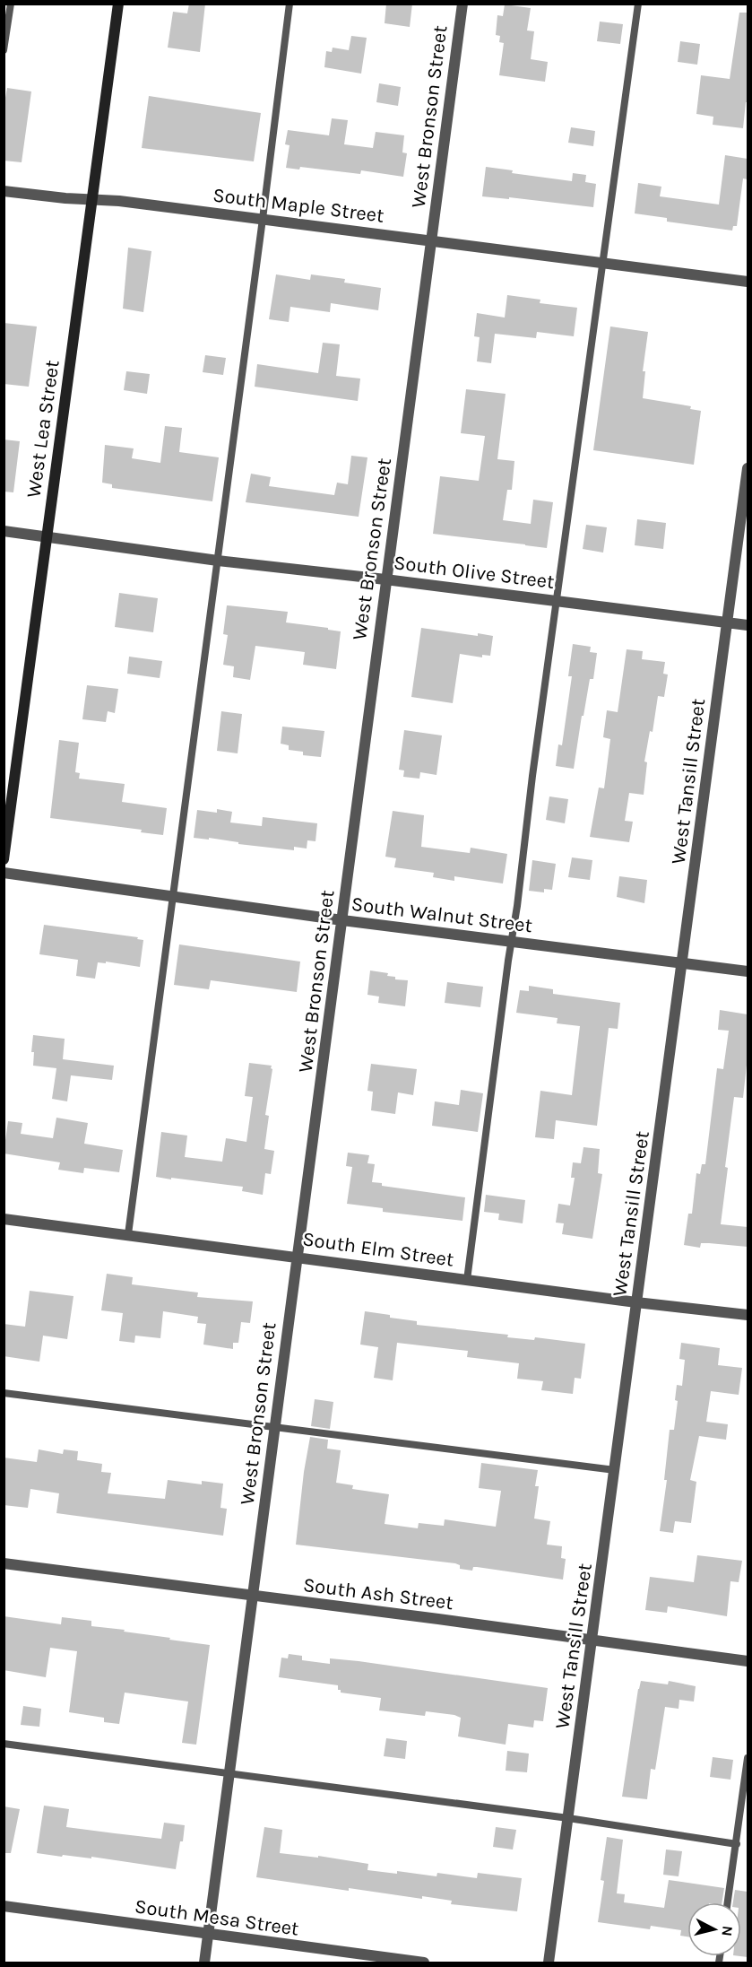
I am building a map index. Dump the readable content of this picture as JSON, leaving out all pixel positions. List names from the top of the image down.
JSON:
{
  "streets": {
    "main road": ["West Lea Street"],
    "street": [
      "West Bronson Street",
      "South Maple Street",
      "South Olive Street",
      "West Tansill Street",
      "South Walnut Street",
      "South Elm Street",
      "South Ash Street",
      "South Mesa Street"
    ]
  },
  "crossings": [
    ["West Bronson Street", "South Maple Street"],
    ["West Bronson Street", "South Olive Street"],
    ["West Bronson Street", "South Walnut Street"],
    ["West Bronson Street", "South Elm Street"],
    ["West Bronson Street", "South Ash Street"],
    ["West Bronson Street", "South Mesa Street"],
    ["South Maple Street", "West Lea Street"],
    ["West Lea Street", "South Olive Street"],
    ["South Olive Street", "West Tansill Street"],
    ["West Tansill Street", "South Walnut Street"],
    ["West Tansill Street", "South Elm Street"],
    ["West Tansill Street", "South Ash Street"]
  ],
  "north": "right"
}
